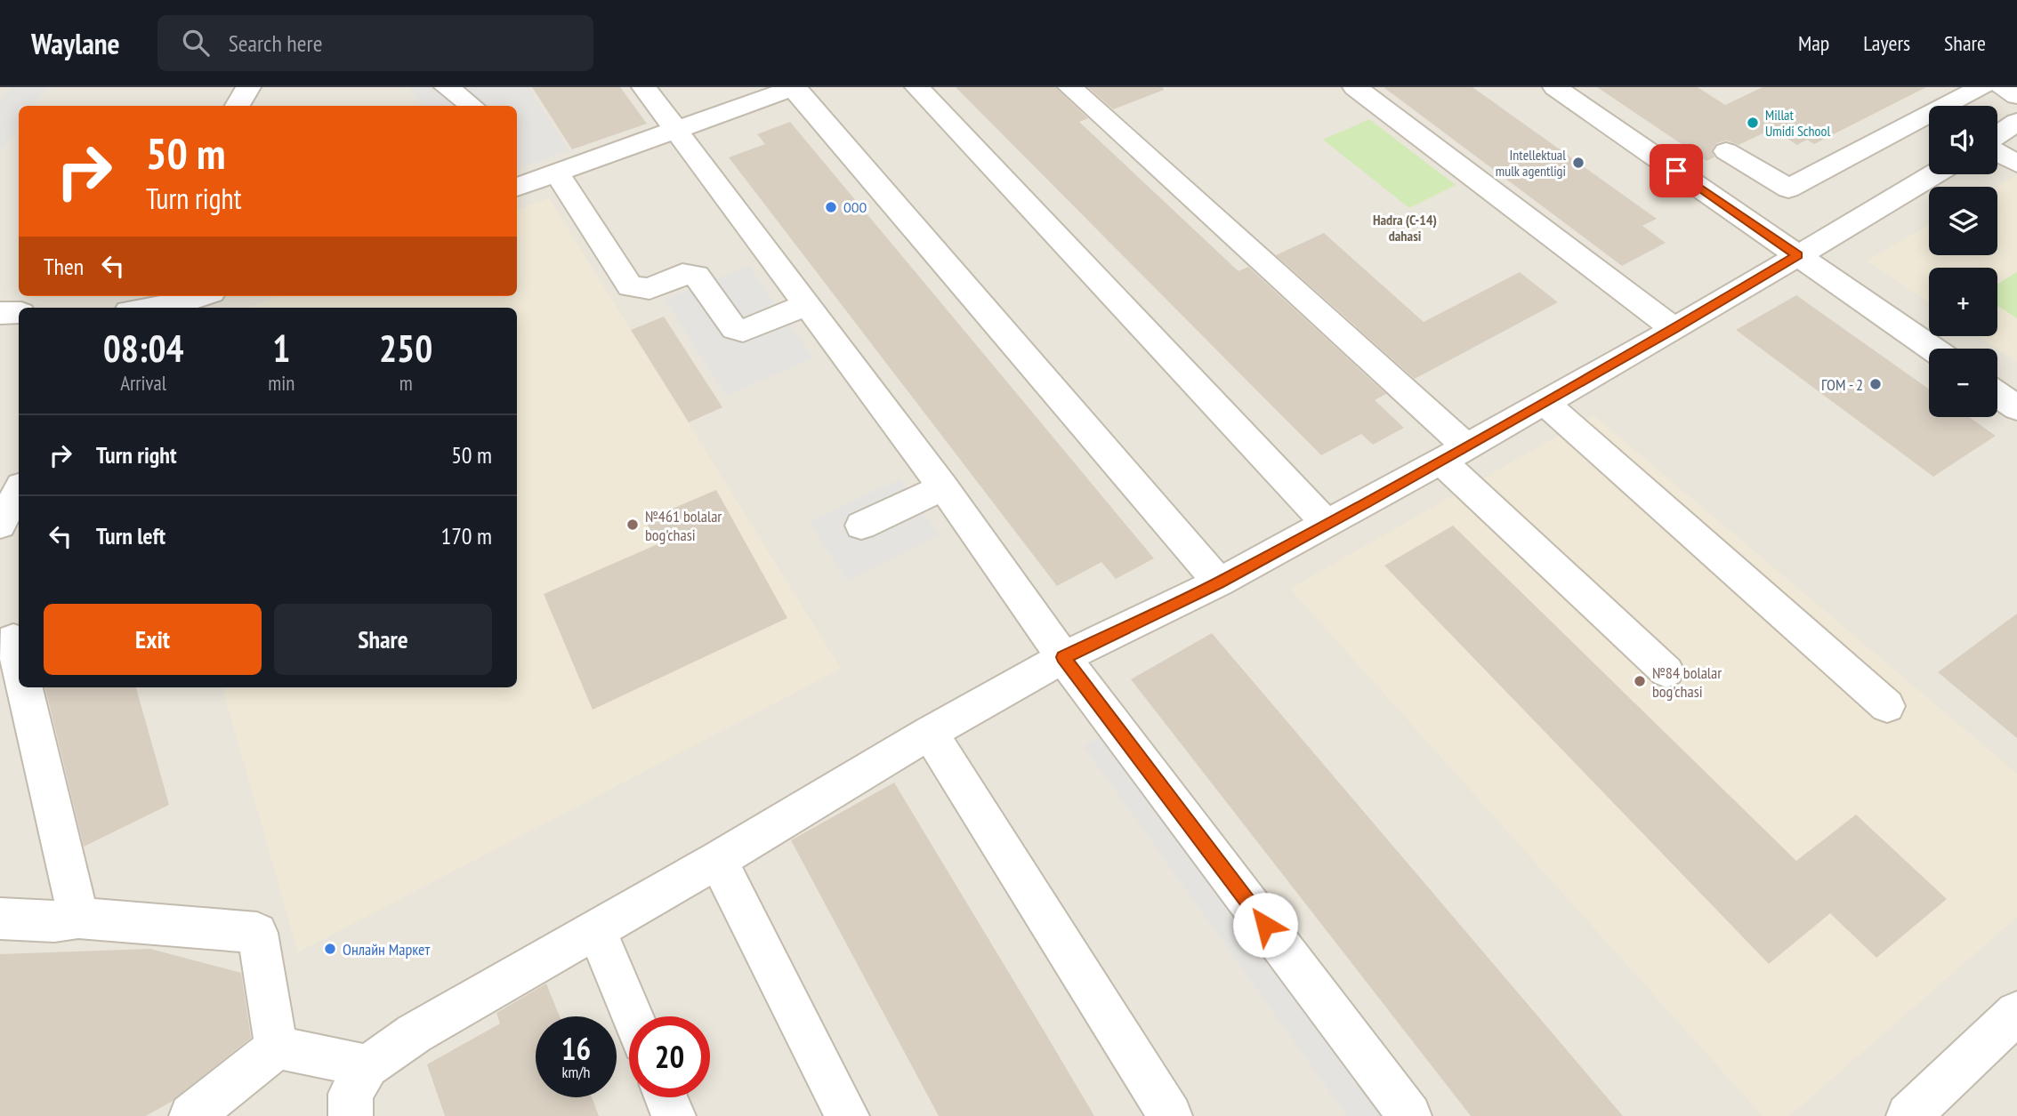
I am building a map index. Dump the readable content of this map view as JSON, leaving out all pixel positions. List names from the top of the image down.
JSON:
{
  "districts": ["Hadra (C-14) dahasi"],
  "places": [
    "Millat Umidi School",
    "Intellektual mulk agentligi",
    "ООО",
    "ГОМ - 2",
    "№461 bolalar bog'chasi",
    "№84 bolalar bog'chasi",
    "Онлайн Маркет"
  ],
  "page": {
    "header": "Waylane",
    "search": "Search here",
    "nav": ["Map", "Layers", "Share"],
    "map_buttons": ["+", "−"],
    "turn": ["50 m", "Turn right"],
    "then": "Then",
    "eta": [
      "08:04",
      "Arrival",
      "1",
      "min",
      "250",
      "m"
    ],
    "list": [
      {
        "name": "Turn right",
        "value": "50 m"
      },
      {
        "name": "Turn left",
        "value": "170 m"
      }
    ],
    "buttons": ["Exit", "Share"],
    "speed": "16 km/h",
    "limit": "20"
  }
}
